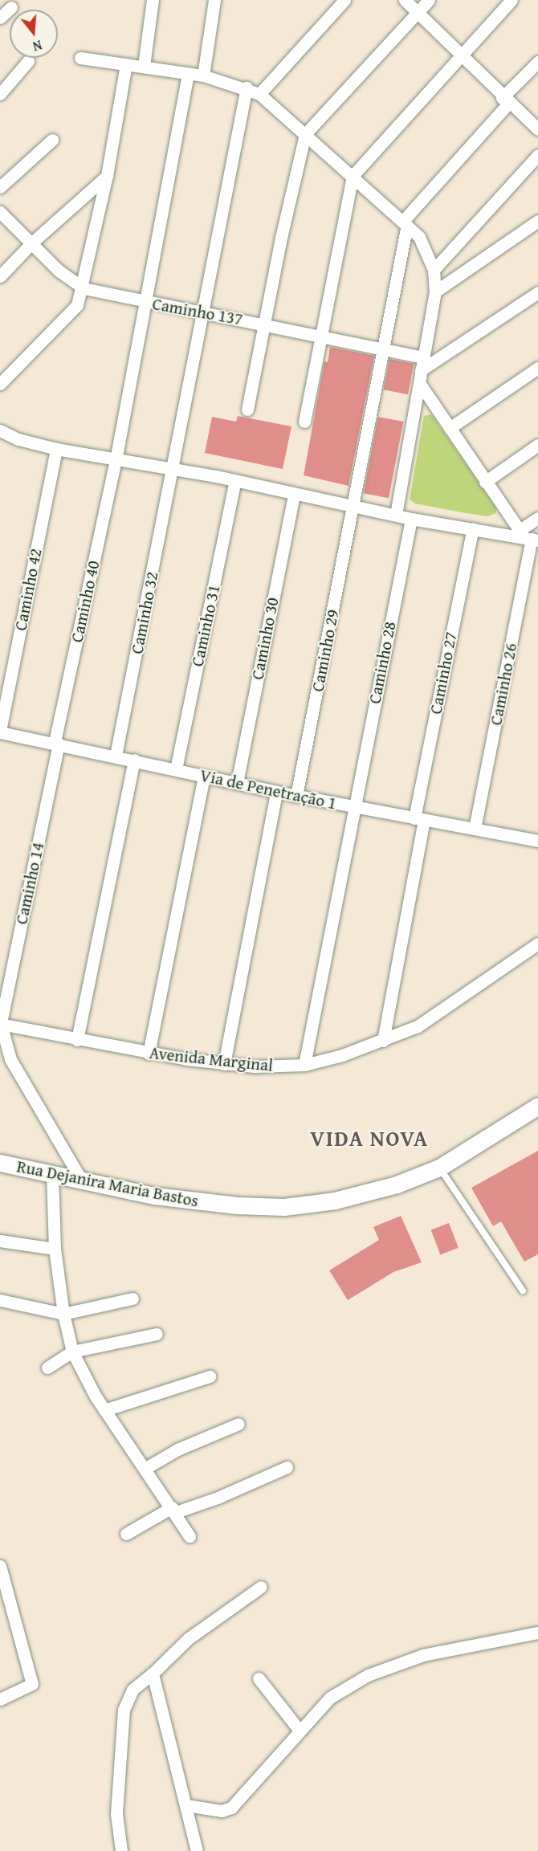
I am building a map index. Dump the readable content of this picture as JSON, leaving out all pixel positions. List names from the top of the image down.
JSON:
{
  "streets": {
    "main road": ["Rua Dejanira Maria Bastos"],
    "street": [
      "Caminho 137",
      "Caminho 42",
      "Caminho 40",
      "Caminho 32",
      "Caminho 31",
      "Caminho 30",
      "Caminho 29",
      "Caminho 28",
      "Caminho 27",
      "Caminho 26",
      "Via de Penetração 1",
      "Caminho 14",
      "Avenida Marginal"
    ]
  },
  "crossings": [
    ["Caminho 137", "Caminho 40"],
    ["Caminho 137", "Caminho 32"],
    ["Caminho 137", "Caminho 29"],
    ["Caminho 42", "Via de Penetração 1"],
    ["Caminho 40", "Via de Penetração 1"],
    ["Caminho 40", "Caminho 14"],
    ["Caminho 32", "Via de Penetração 1"],
    ["Caminho 31", "Via de Penetração 1"],
    ["Caminho 30", "Via de Penetração 1"],
    ["Caminho 29", "Via de Penetração 1"],
    ["Caminho 28", "Via de Penetração 1"],
    ["Caminho 28", "Avenida Marginal"],
    ["Caminho 27", "Via de Penetração 1"],
    ["Caminho 27", "Avenida Marginal"],
    ["Caminho 26", "Via de Penetração 1"],
    ["Via de Penetração 1", "Caminho 14"],
    ["Caminho 14", "Avenida Marginal"]
  ],
  "districts": ["VIDA NOVA"],
  "north": "bottom"
}
